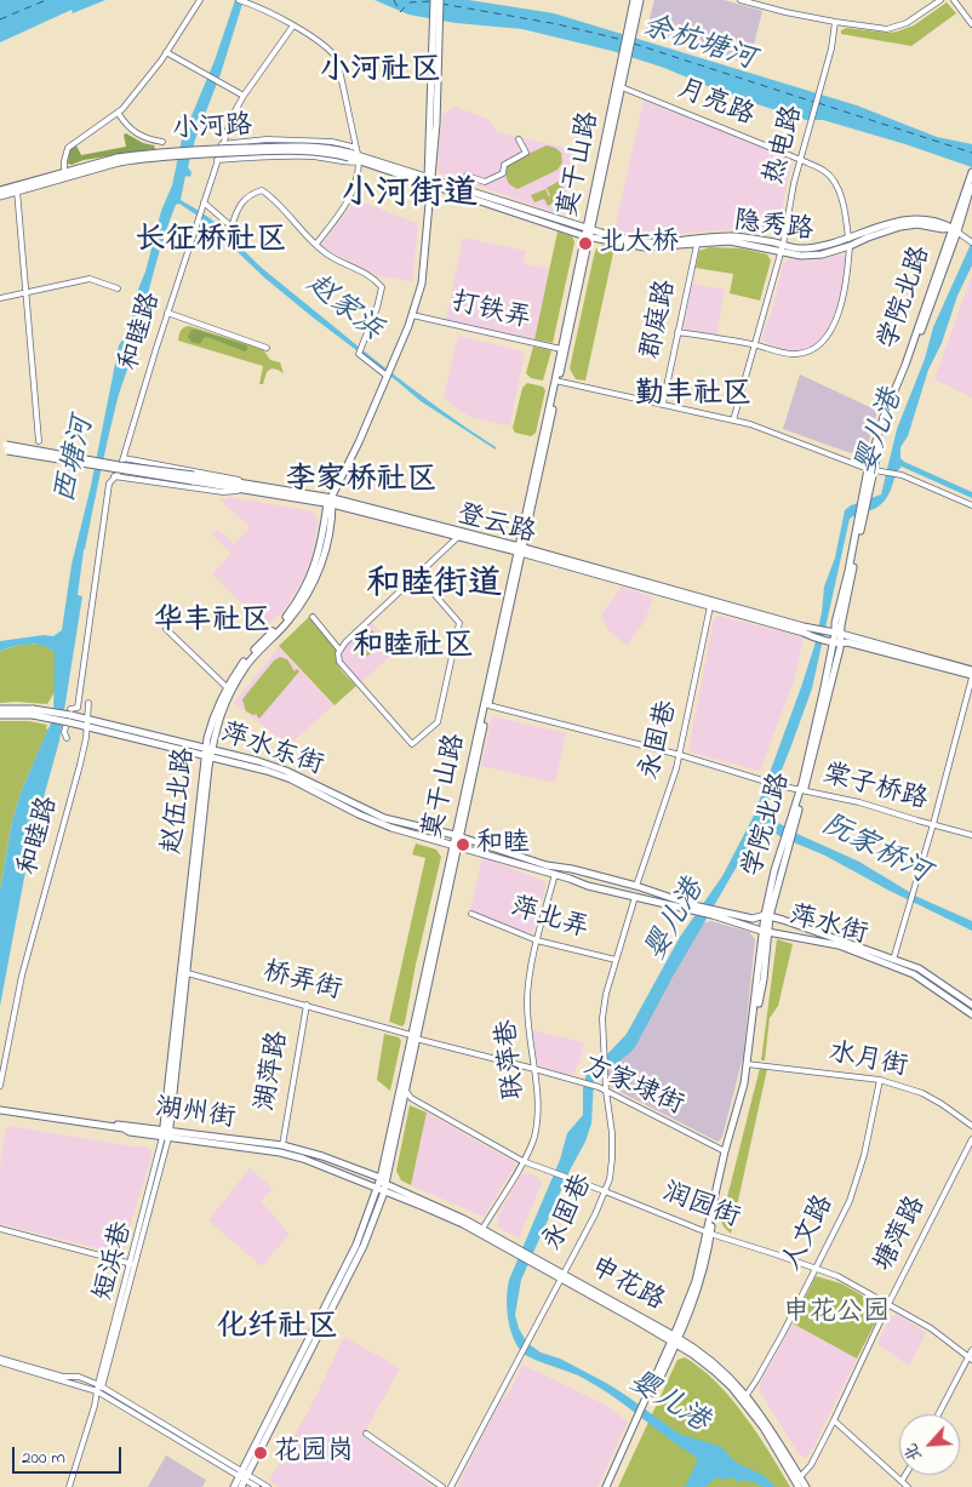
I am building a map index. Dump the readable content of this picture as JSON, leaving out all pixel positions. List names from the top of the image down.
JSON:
{
  "streets": {
    "main road": [
      "小河路",
      "莫干山路",
      "隐秀路",
      "学院北路",
      "登云路",
      "萍水东街",
      "赵伍北路",
      "萍水街",
      "湖州街",
      "申花路"
    ],
    "street": [
      "月亮路",
      "热电路",
      "打铁弄",
      "郡庭路",
      "和睦路",
      "永固巷",
      "棠子桥路",
      "萍北弄",
      "桥弄街",
      "联萍巷",
      "水月街",
      "湖萍路",
      "方家埭街",
      "润园街",
      "人文路",
      "塘萍路",
      "短浜巷"
    ]
  },
  "crossings": [
    ["月亮路", "热电路"],
    ["月亮路", "莫干山路"],
    ["月亮路", "隐秀路"],
    ["热电路", "隐秀路"],
    ["莫干山路", "隐秀路"],
    ["莫干山路", "打铁弄"],
    ["莫干山路", "登云路"],
    ["莫干山路", "萍水东街"],
    ["莫干山路", "棠子桥路"],
    ["莫干山路", "萍水街"],
    ["莫干山路", "桥弄街"],
    ["莫干山路", "方家埭街"],
    ["莫干山路", "湖州街"],
    ["莫干山路", "润园街"],
    ["莫干山路", "申花路"],
    ["隐秀路", "学院北路"],
    ["隐秀路", "郡庭路"],
    ["学院北路", "登云路"],
    ["学院北路", "棠子桥路"],
    ["学院北路", "萍水街"],
    ["学院北路", "水月街"],
    ["学院北路", "方家埭街"],
    ["学院北路", "润园街"],
    ["学院北路", "申花路"],
    ["和睦路", "萍水东街"],
    ["登云路", "永固巷"],
    ["登云路", "赵伍北路"],
    ["永固巷", "棠子桥路"],
    ["永固巷", "萍北弄"],
    ["永固巷", "萍水街"],
    ["永固巷", "方家埭街"],
    ["永固巷", "润园街"],
    ["永固巷", "申花路"],
    ["萍水东街", "赵伍北路"],
    ["萍水东街", "萍水街"],
    ["赵伍北路", "桥弄街"],
    ["赵伍北路", "湖州街"],
    ["赵伍北路", "短浜巷"],
    ["萍北弄", "联萍巷"],
    ["萍水街", "联萍巷"],
    ["桥弄街", "湖萍路"],
    ["桥弄街", "方家埭街"],
    ["联萍巷", "方家埭街"],
    ["联萍巷", "润园街"],
    ["联萍巷", "申花路"],
    ["水月街", "人文路"],
    ["湖萍路", "湖州街"],
    ["湖州街", "短浜巷"],
    ["湖州街", "申花路"],
    ["润园街", "人文路"],
    ["润园街", "塘萍路"],
    ["人文路", "申花路"],
    ["塘萍路", "申花路"]
  ],
  "districts": [
    "小河社区",
    "小河街道",
    "长征桥社区",
    "勤丰社区",
    "李家桥社区",
    "和睦街道",
    "华丰社区",
    "和睦社区",
    "化纤社区"
  ],
  "water": [
    "余杭塘河",
    "赵家浜",
    "婴儿港",
    "西塘河",
    "阮家桥河"
  ],
  "parks": ["申花公园"],
  "places": ["北大桥", "和睦", "花园岗"],
  "scale_bar": "200 m",
  "north": "bottom left"
}
